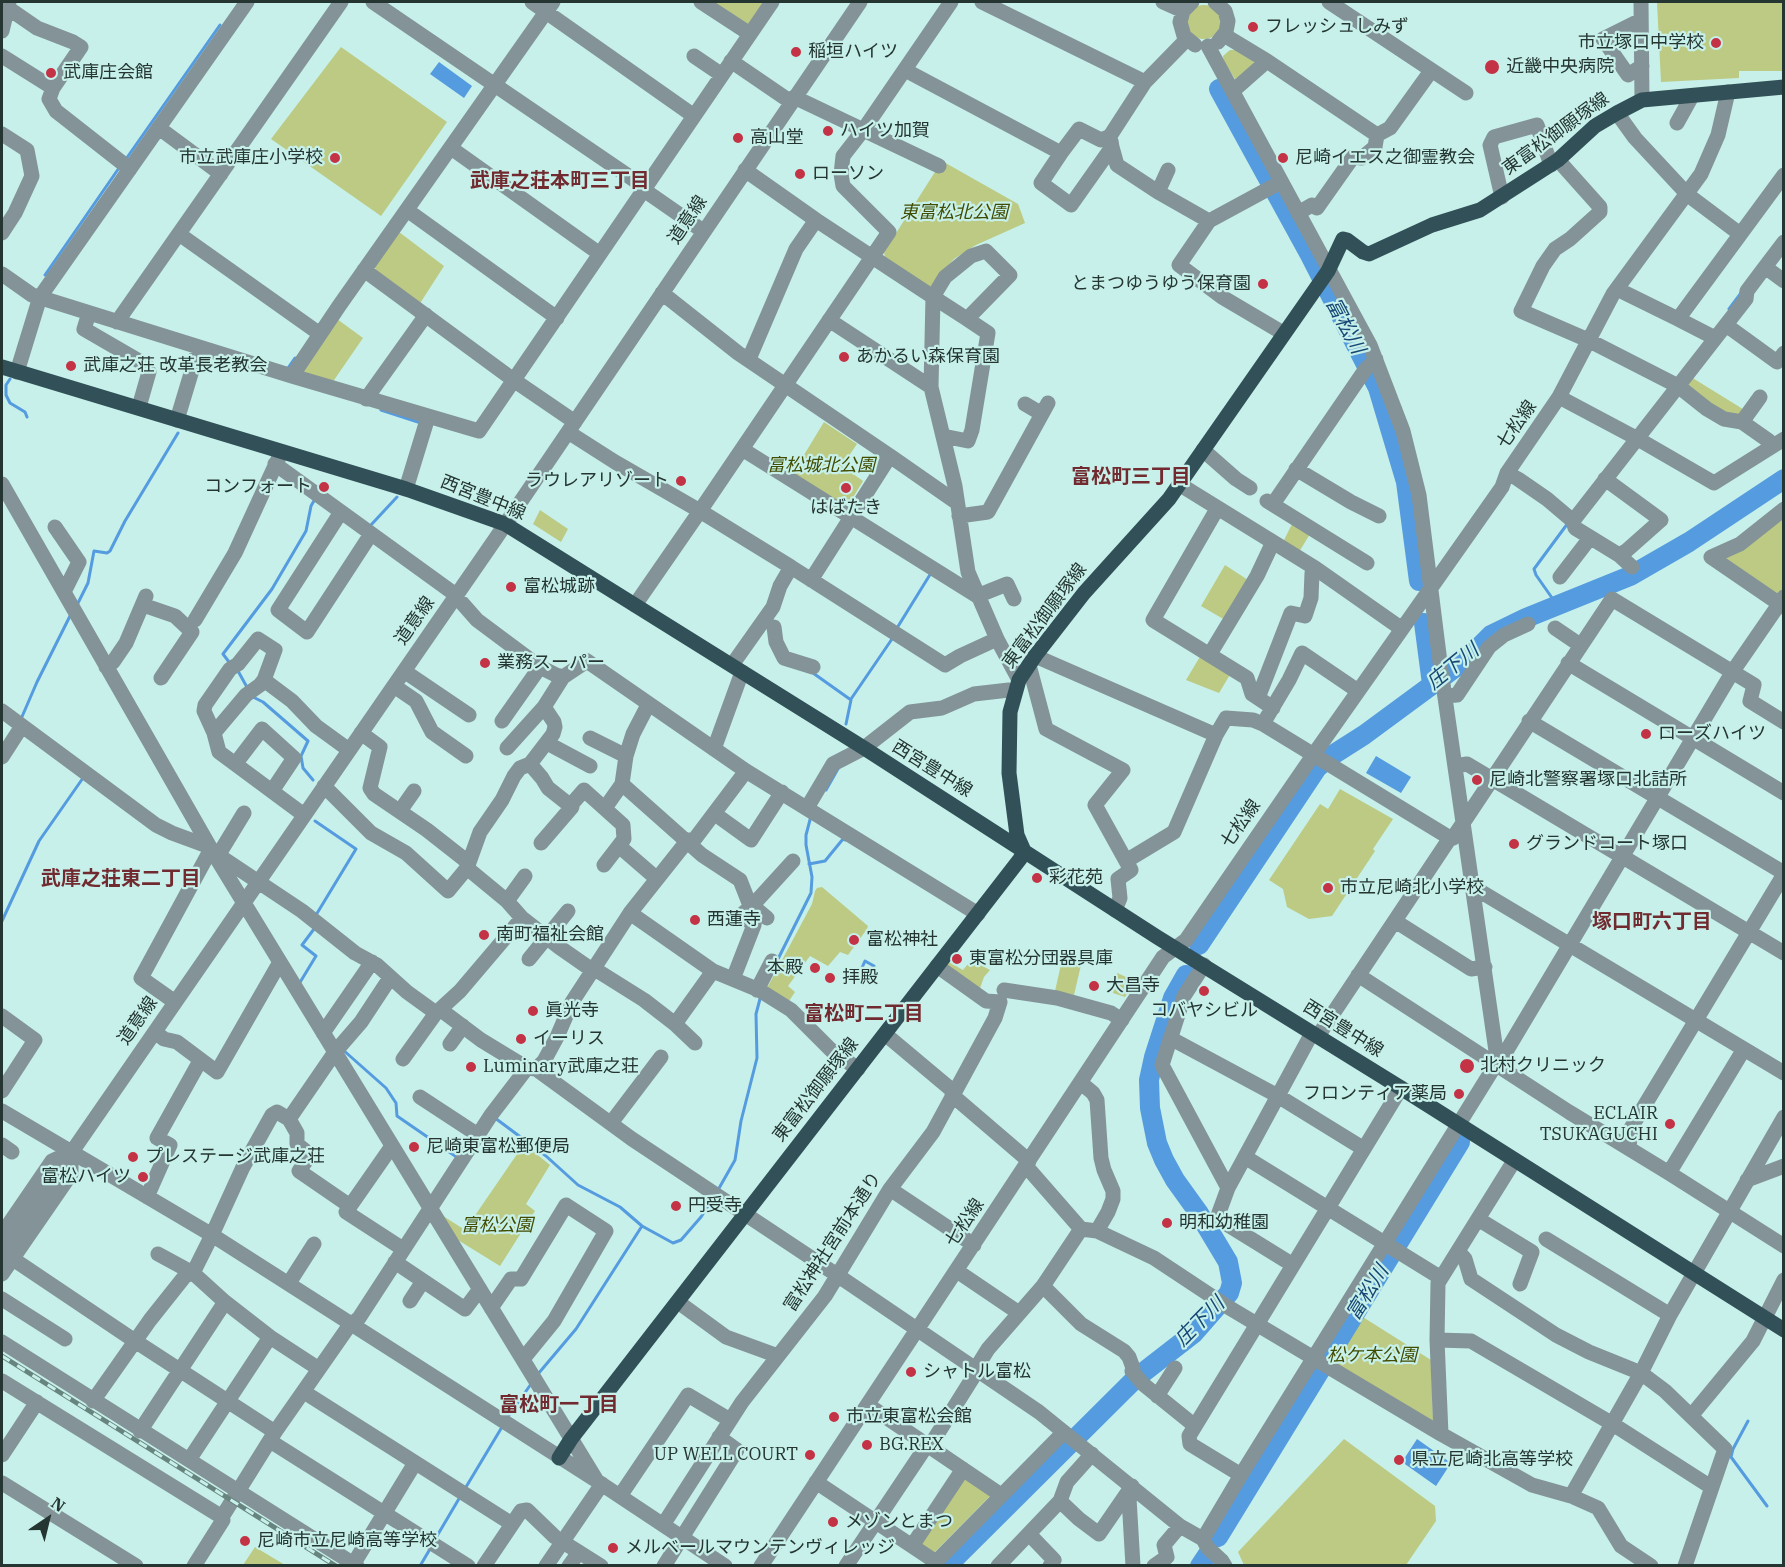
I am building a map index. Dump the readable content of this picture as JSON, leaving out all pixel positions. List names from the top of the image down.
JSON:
{
  "streets": {
    "main road": ["東富松御願塚線", "西宮豊中線"],
    "street": ["道意線", "七松線", "富松神社宮前本通り"]
  },
  "crossings": [
    ["東富松御願塚線", "七松線"],
    ["東富松御願塚線", "西宮豊中線"],
    ["道意線", "西宮豊中線"],
    ["七松線", "西宮豊中線"]
  ],
  "districts": [
    "武庫之荘本町三丁目",
    "富松町三丁目",
    "武庫之荘東二丁目",
    "塚口町六丁目",
    "富松町二丁目",
    "富松町一丁目"
  ],
  "water": ["富松川", "庄下川"],
  "parks": [
    "東富松北公園",
    "富松城北公園",
    "富松公園",
    "松ケ本公園"
  ],
  "places": [
    "フレッシュしみず",
    "市立塚口中学校",
    "稲垣ハイツ",
    "近畿中央病院",
    "武庫庄会館",
    "ハイツ加賀",
    "高山堂",
    "市立武庫庄小学校",
    "尼崎イエス之御霊教会",
    "ローソン",
    "とまつゆうゆう保育園",
    "あかるい森保育園",
    "武庫之荘 改革長老教会",
    "ラウレアリゾート",
    "コンフォート",
    "はばたき",
    "富松城跡",
    "業務スーパー",
    "ローズハイツ",
    "尼崎北警察署塚口北詰所",
    "グランドコート塚口",
    "彩花苑",
    "市立尼崎北小学校",
    "西蓮寺",
    "南町福祉会館",
    "富松神社",
    "東富松分団器具庫",
    "本殿",
    "拝殿",
    "大昌寺",
    "コバヤシビル",
    "眞光寺",
    "イーリス",
    "北村クリニック",
    "Luminary武庫之荘",
    "フロンティア薬局",
    "ECLAIR TSUKAGUCHI",
    "尼崎東富松郵便局",
    "プレステージ武庫之荘",
    "富松ハイツ",
    "円受寺",
    "明和幼稚園",
    "シャトル富松",
    "市立東富松会館",
    "BG.REX",
    "UP WELL COURT",
    "県立尼崎北高等学校",
    "メゾンとまつ",
    "尼崎市立尼崎高等学校",
    "メルベールマウンテンヴィレッジ"
  ],
  "north": "top right"
}
